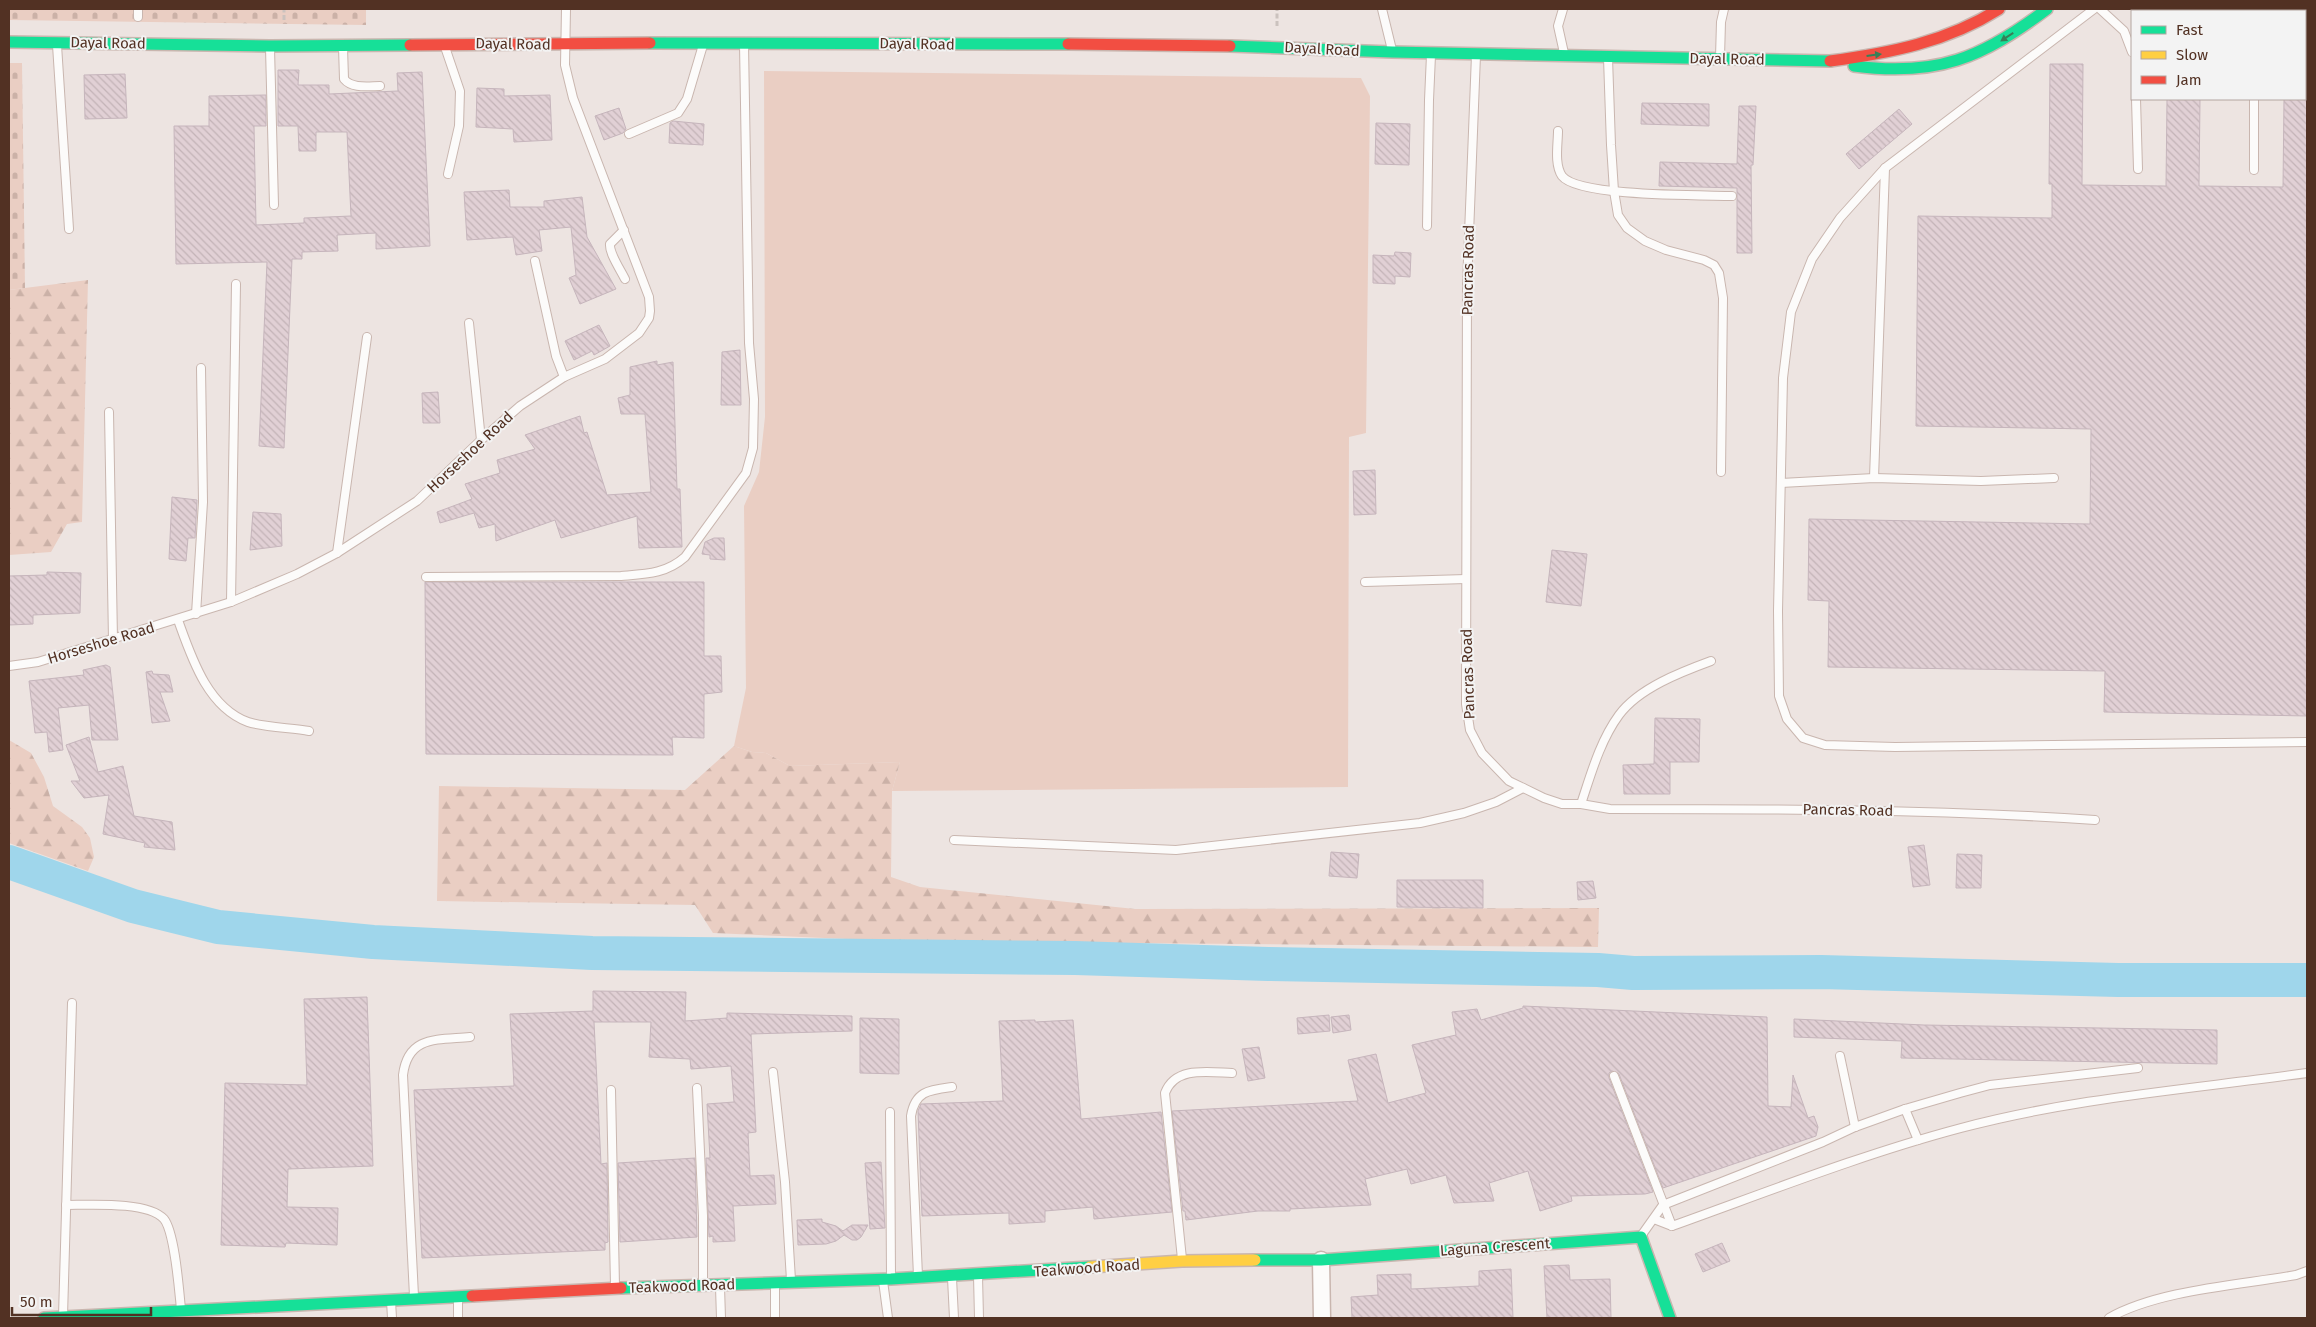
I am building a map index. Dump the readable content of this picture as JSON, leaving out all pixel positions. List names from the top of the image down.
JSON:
{
  "streets": {
    "street": ["Dayal Road", "Laguna Crescent", "Teakwood Road"],
    "lane": ["Pancras Road", "Horseshoe Road"]
  },
  "crossings": [
    ["Dayal Road", "Pancras Road"],
    ["Dayal Road", "Horseshoe Road"],
    ["Laguna Crescent", "Teakwood Road"]
  ],
  "legend": ["Fast", "Slow", "Jam"],
  "scale_bar": "50 m"
}
